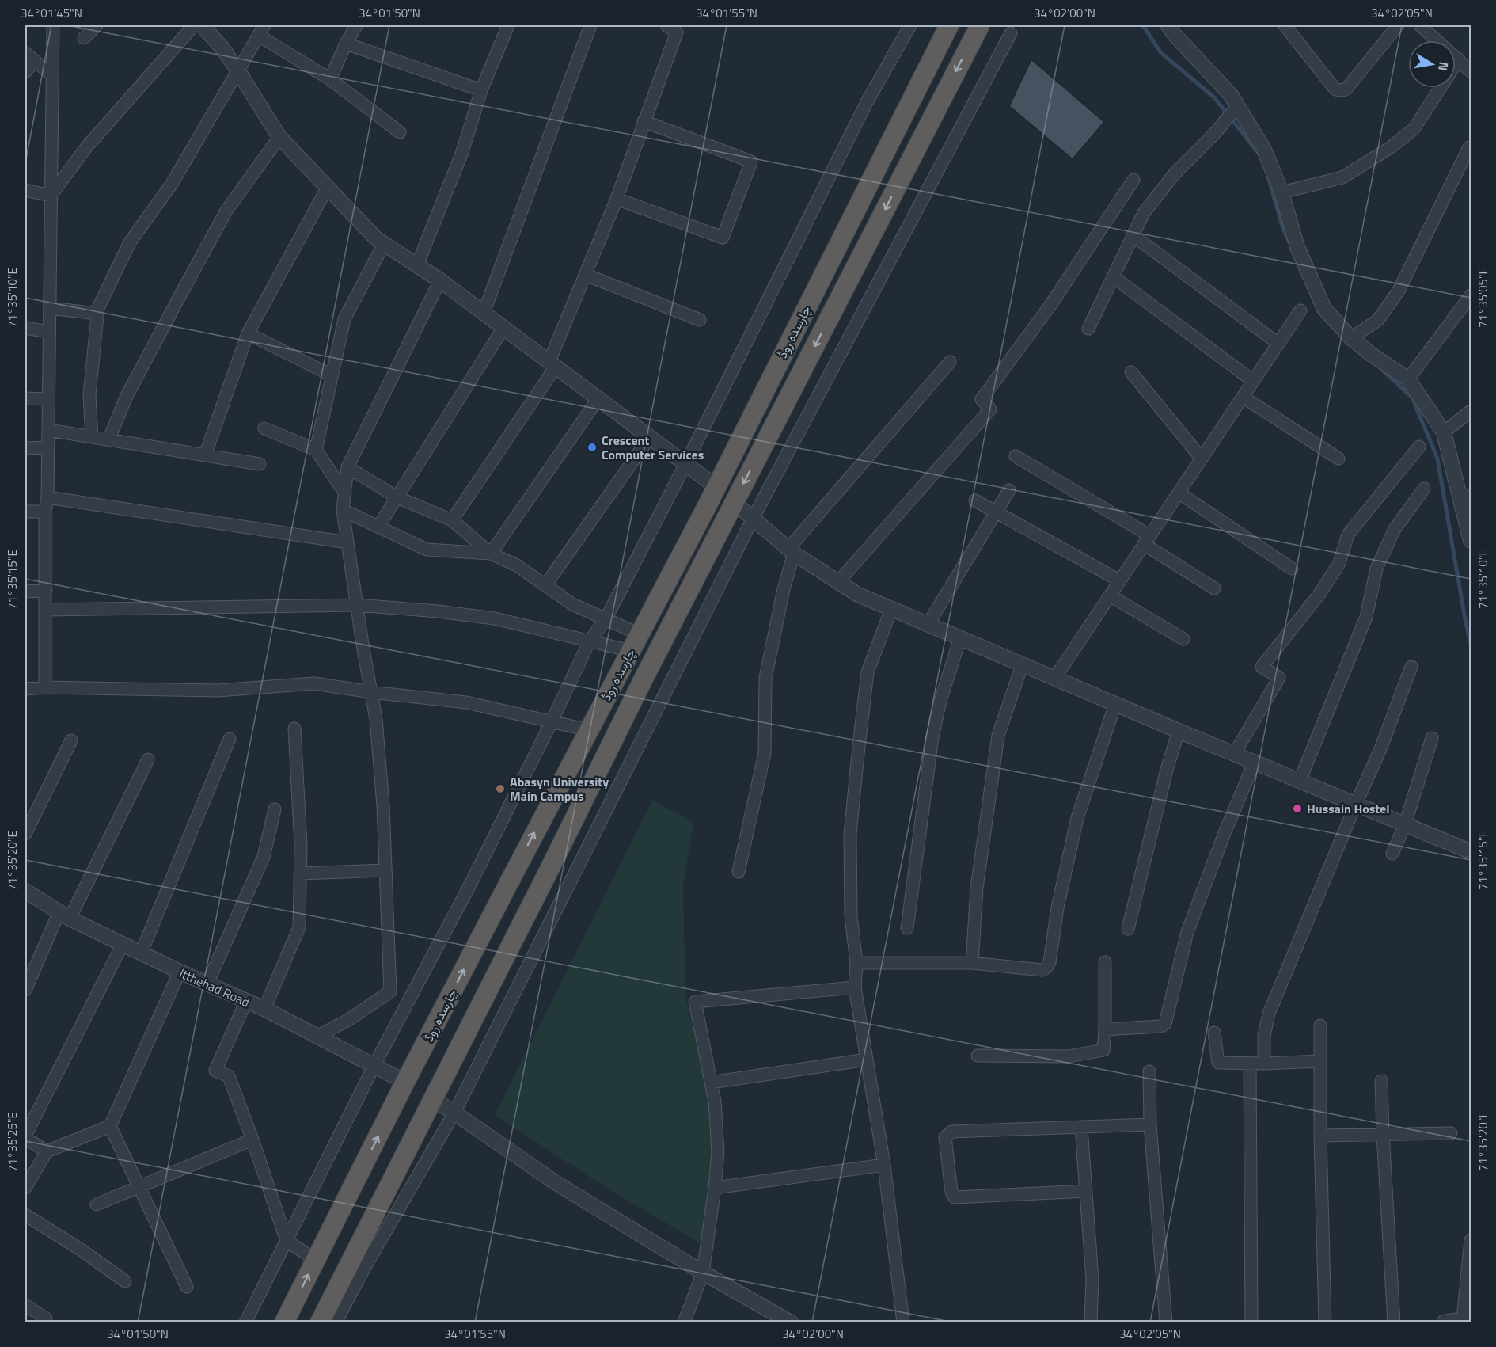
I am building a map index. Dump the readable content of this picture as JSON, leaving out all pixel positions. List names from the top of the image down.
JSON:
{
  "streets": {
    "highway": ["چارسدہ روڈ"],
    "street": ["Itthehad Road"]
  },
  "crossings": [
    ["چارسدہ روڈ", "Itthehad Road"]
  ],
  "places": ["Crescent Computer Services", "Abasyn University Main Campus", "Hussain Hostel"],
  "north": "right",
  "coordinates": [
    "34°01'45\"N",
    "34°01'50\"N",
    "34°01'55\"N",
    "34°02'00\"N",
    "34°02'05\"N",
    "71°35'05\"E",
    "71°35'10\"E",
    "71°35'15\"E",
    "71°35'20\"E",
    "71°35'25\"E"
  ]
}
